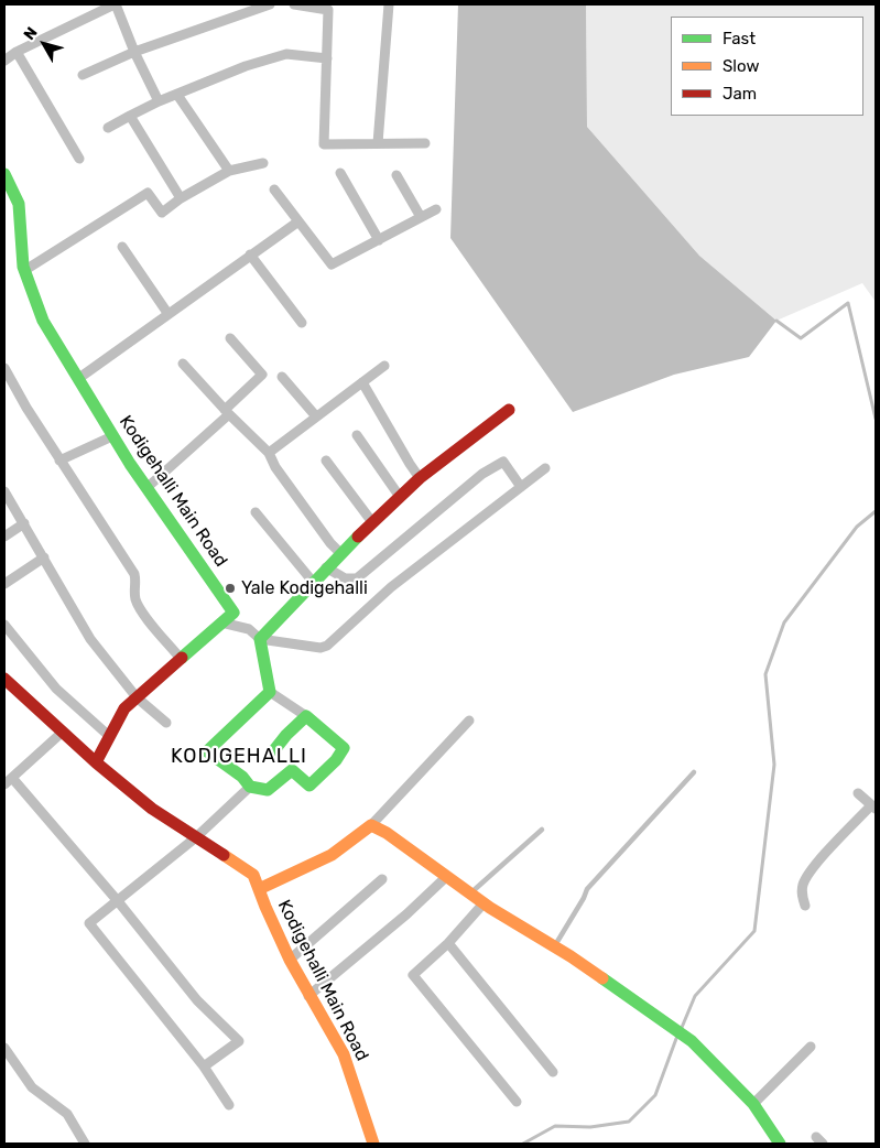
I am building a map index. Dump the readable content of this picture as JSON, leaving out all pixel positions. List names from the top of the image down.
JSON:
{
  "streets": {
    "street": ["Kodigehalli Main Road"]
  },
  "districts": ["KODIGEHALLI"],
  "places": ["Yale Kodigehalli"],
  "legend": ["Fast", "Slow", "Jam"],
  "north": "top left"
}
